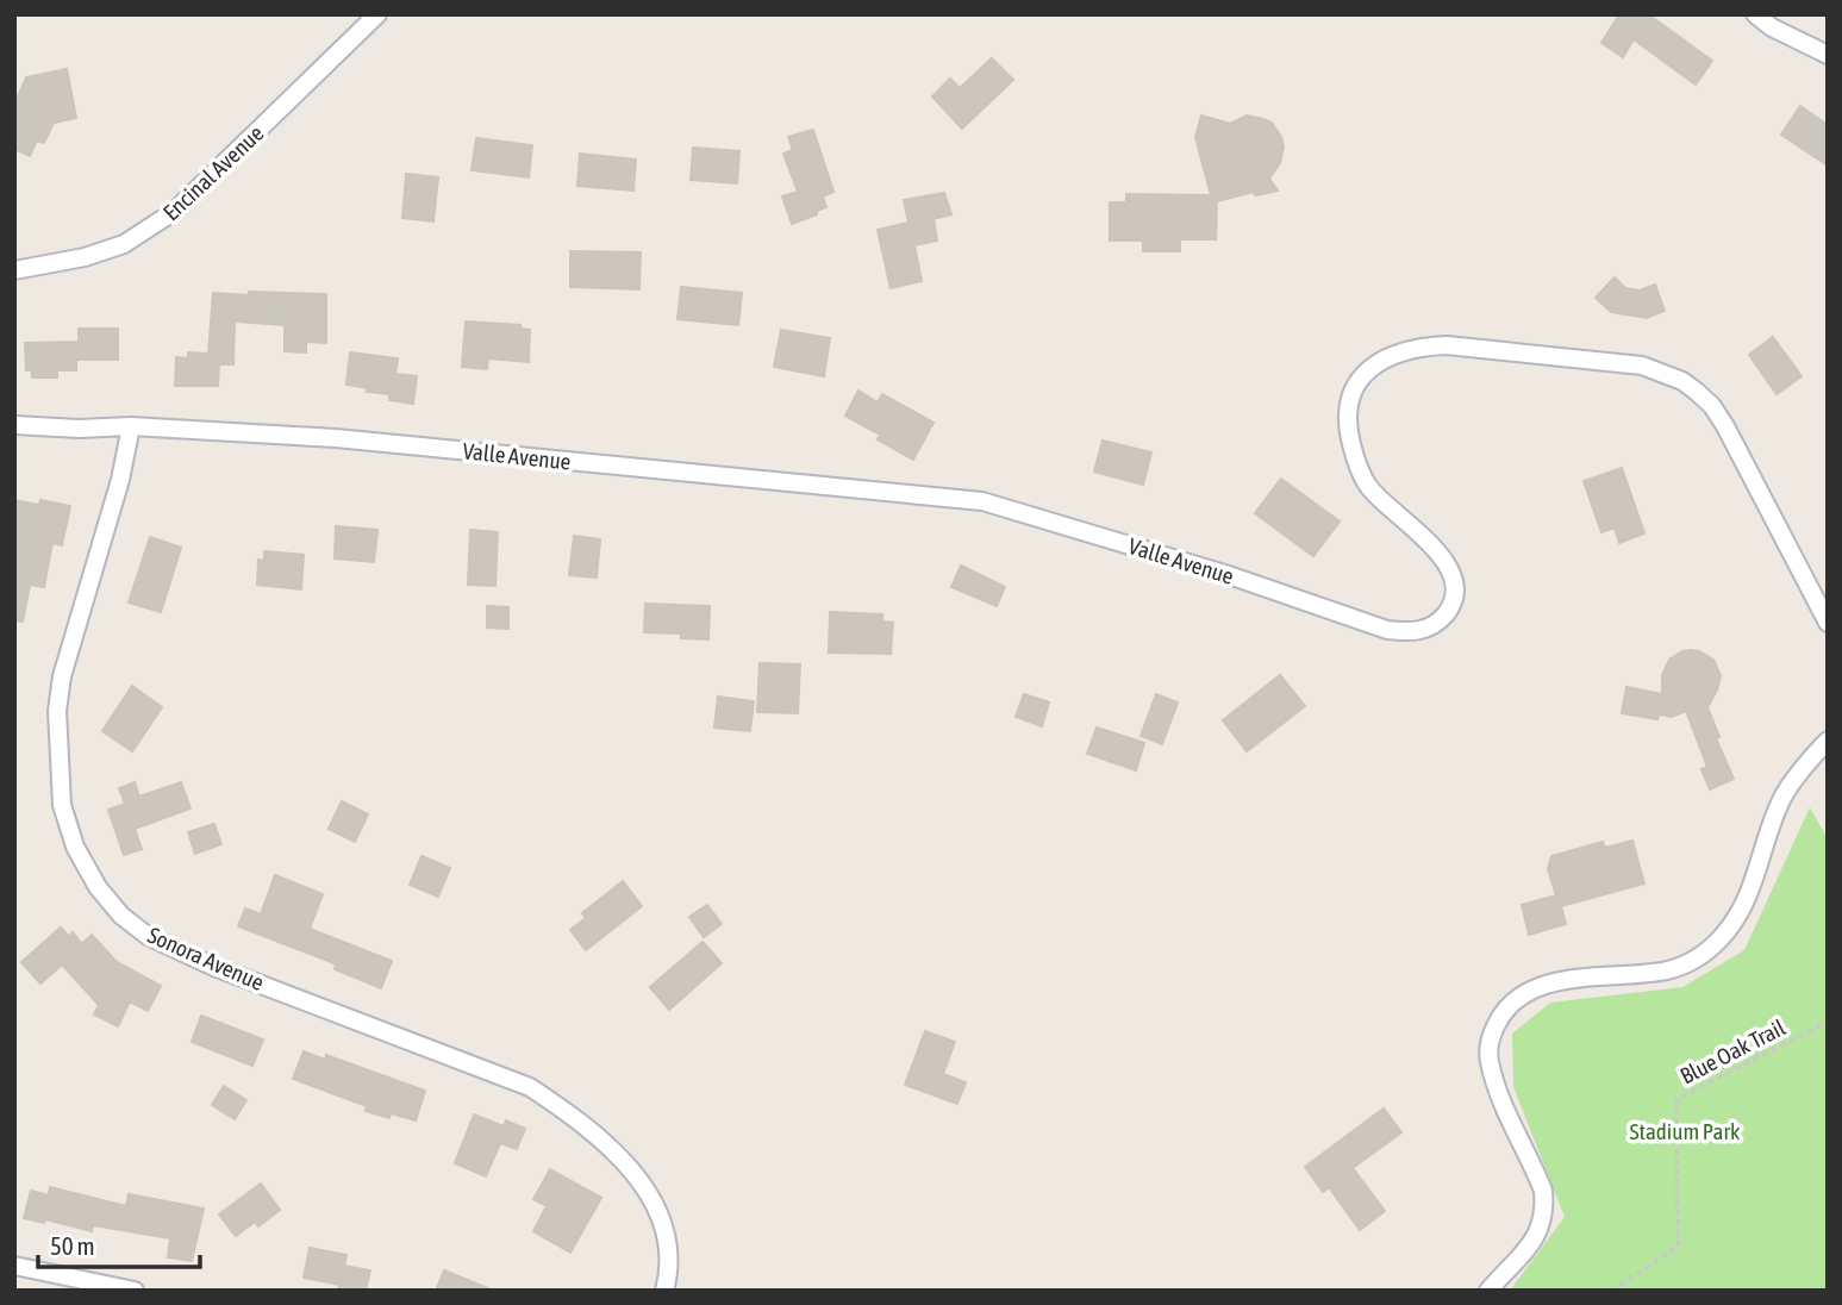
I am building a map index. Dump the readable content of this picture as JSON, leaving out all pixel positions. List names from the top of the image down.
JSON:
{
  "streets": {
    "street": ["Encinal Avenue", "Valle Avenue", "Sonora Avenue"],
    "path": ["Blue Oak Trail"]
  },
  "crossings": [
    ["Valle Avenue", "Sonora Avenue"]
  ],
  "parks": ["Stadium Park"],
  "scale_bar": "50 m"
}
